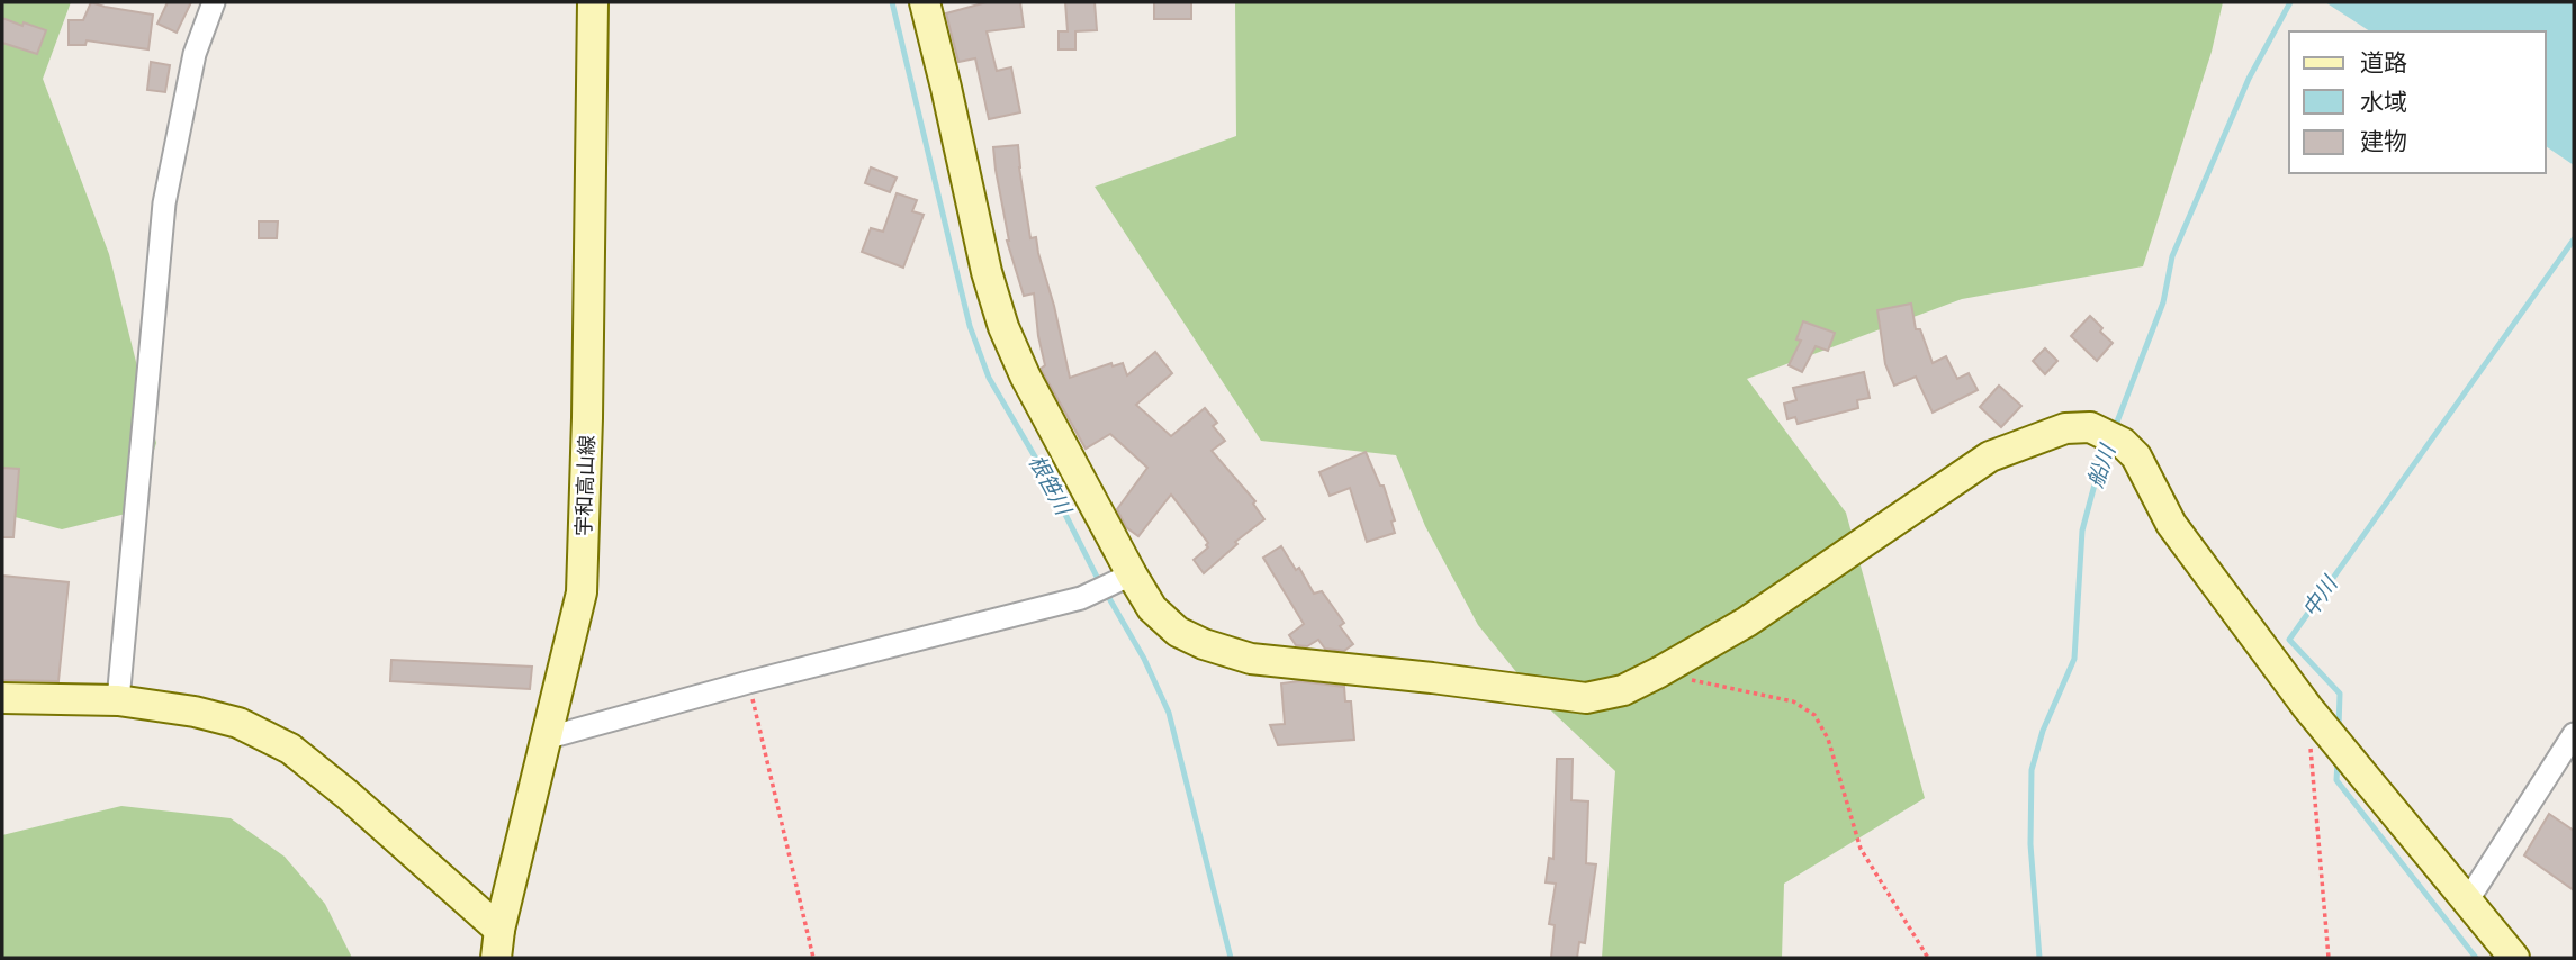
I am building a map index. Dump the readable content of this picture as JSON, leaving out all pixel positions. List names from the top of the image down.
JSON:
{
  "streets": {
    "street": ["宇和高山線"]
  },
  "water": ["船川", "根笹川", "中川"],
  "legend": ["道路", "水域", "建物"]
}
